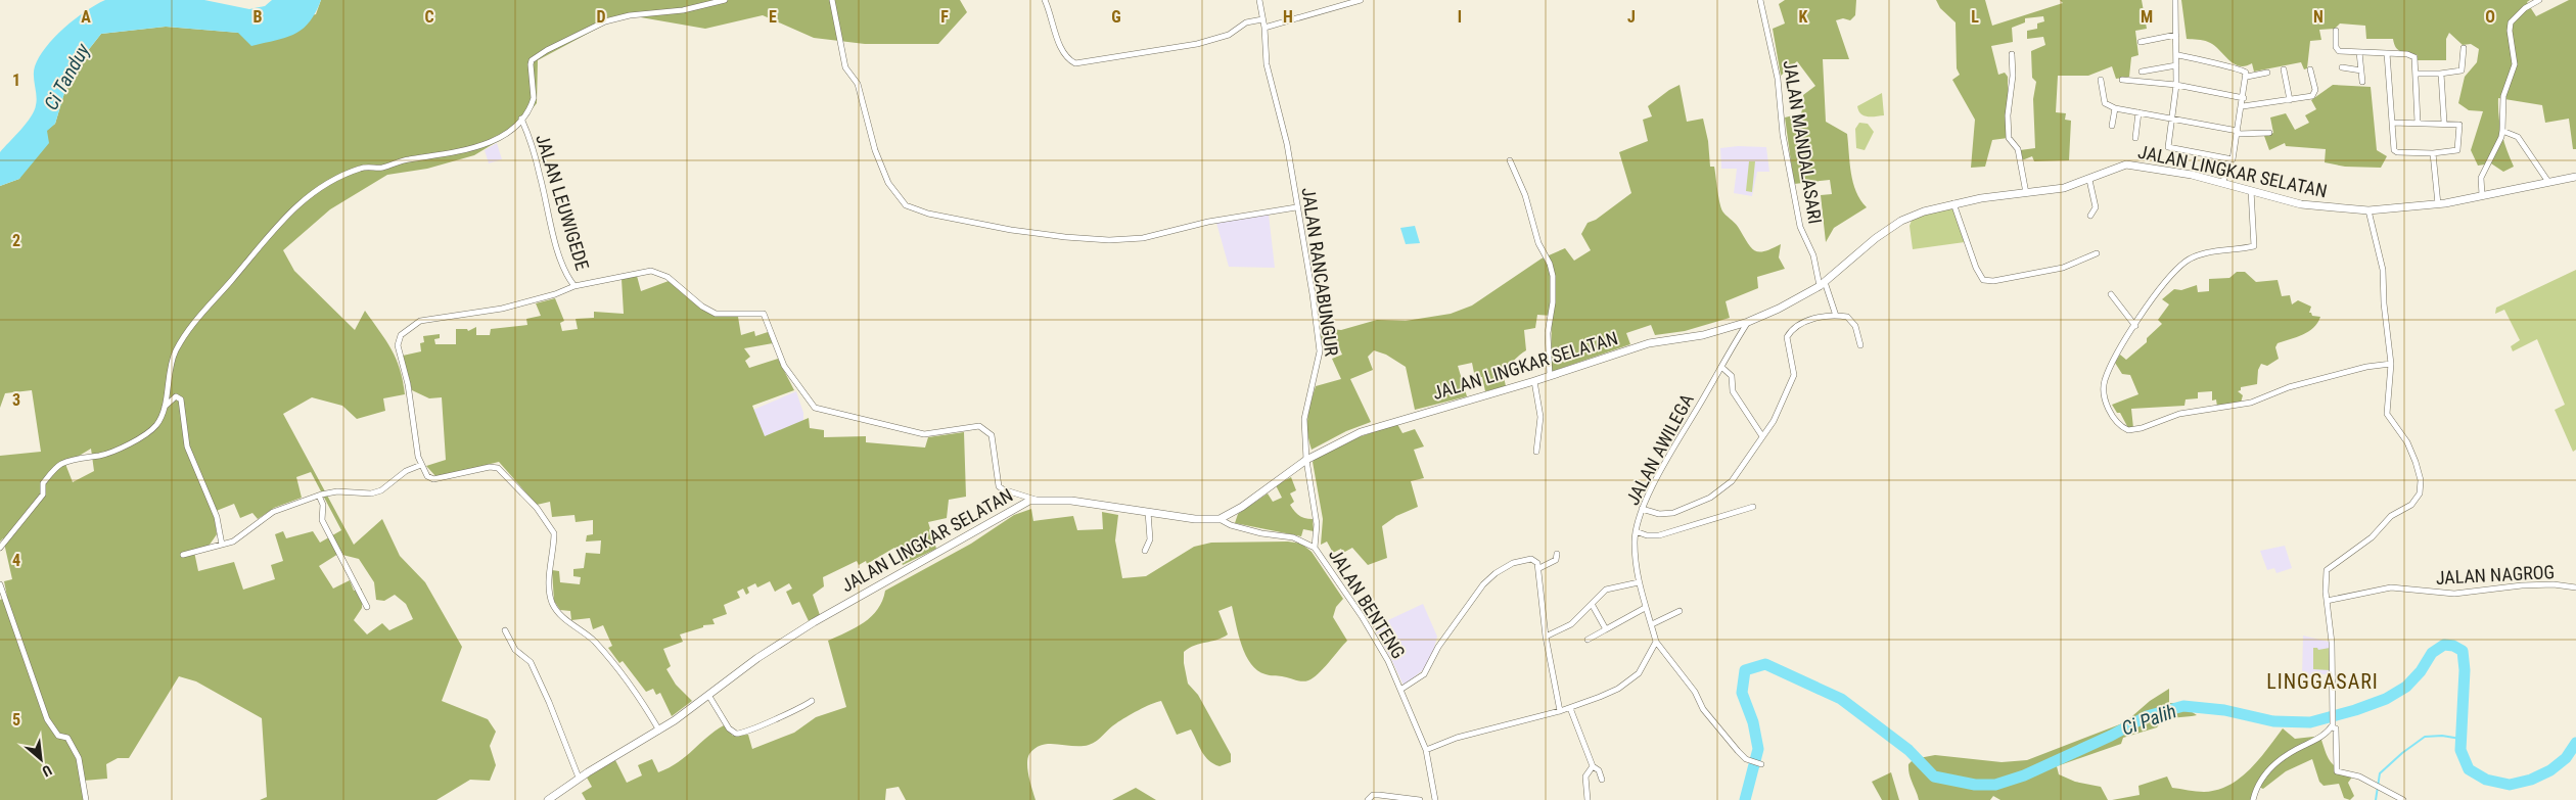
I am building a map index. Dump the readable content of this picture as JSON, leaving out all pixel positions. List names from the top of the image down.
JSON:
{
  "streets": {
    "street": [
      "JALAN MANDALASARI",
      "JALAN LINGKAR SELATAN",
      "JALAN LEUWIGEDE",
      "JALAN RANCABUNGUR",
      "JALAN AWILEGA",
      "JALAN NAGROG",
      "JALAN BENTENG"
    ]
  },
  "crossings": [
    ["JALAN MANDALASARI", "JALAN LINGKAR SELATAN"],
    ["JALAN LINGKAR SELATAN", "JALAN LEUWIGEDE"],
    ["JALAN LINGKAR SELATAN", "JALAN RANCABUNGUR"],
    ["JALAN LINGKAR SELATAN", "JALAN AWILEGA"],
    ["JALAN LINGKAR SELATAN", "JALAN BENTENG"],
    ["JALAN RANCABUNGUR", "JALAN BENTENG"]
  ],
  "districts": ["LINGGASARI"],
  "water": ["Ci Tanduy", "Ci Palih"],
  "north": "bottom right",
  "grid": {
    "columns": [
      "A",
      "B",
      "C",
      "D",
      "E",
      "F",
      "G",
      "H",
      "I",
      "J",
      "K",
      "L",
      "M",
      "N",
      "O"
    ],
    "rows": [
      "1",
      "2",
      "3",
      "4",
      "5"
    ]
  }
}
